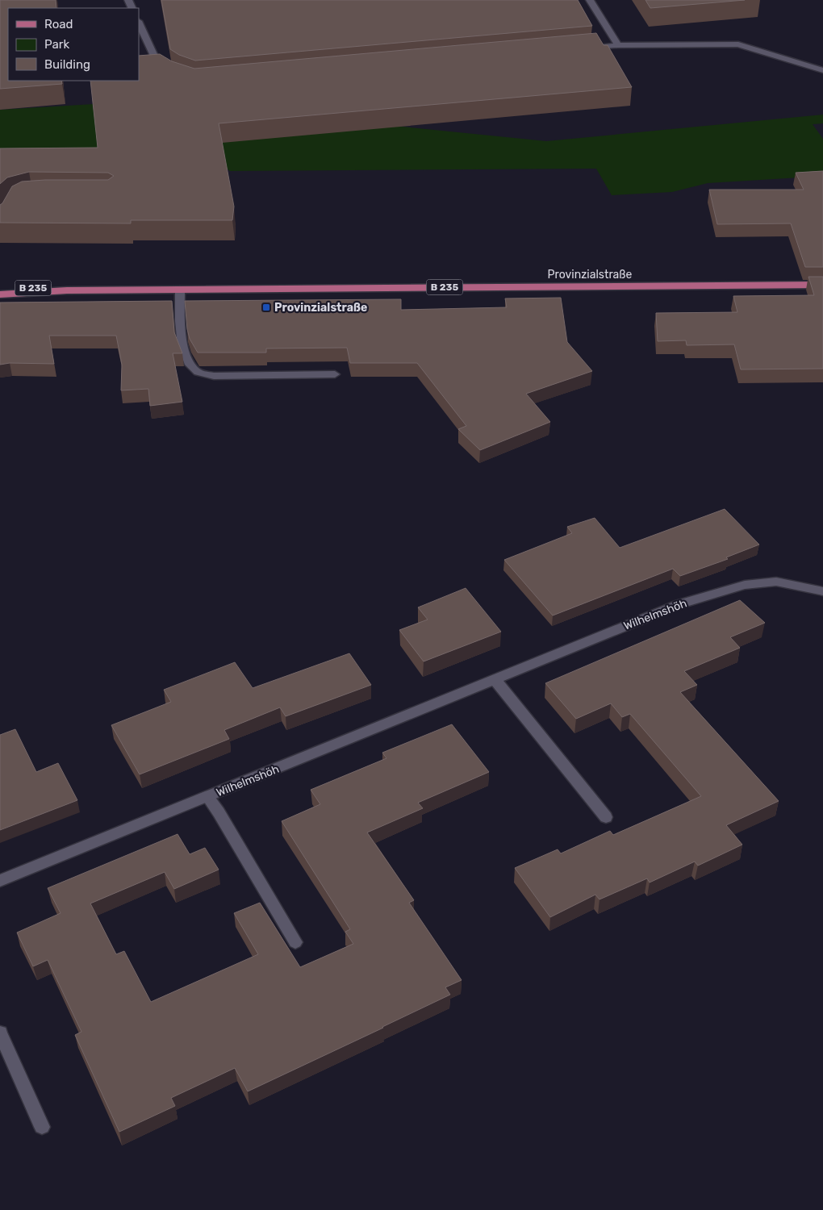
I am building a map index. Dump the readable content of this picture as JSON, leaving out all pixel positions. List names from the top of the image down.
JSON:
{
  "streets": {
    "main road": ["Provinzialstraße", "B 235"],
    "street": ["Wilhelmshöh"]
  },
  "places": {
    "transit": ["Provinzialstraße"]
  },
  "legend": ["Road", "Park", "Building"]
}
